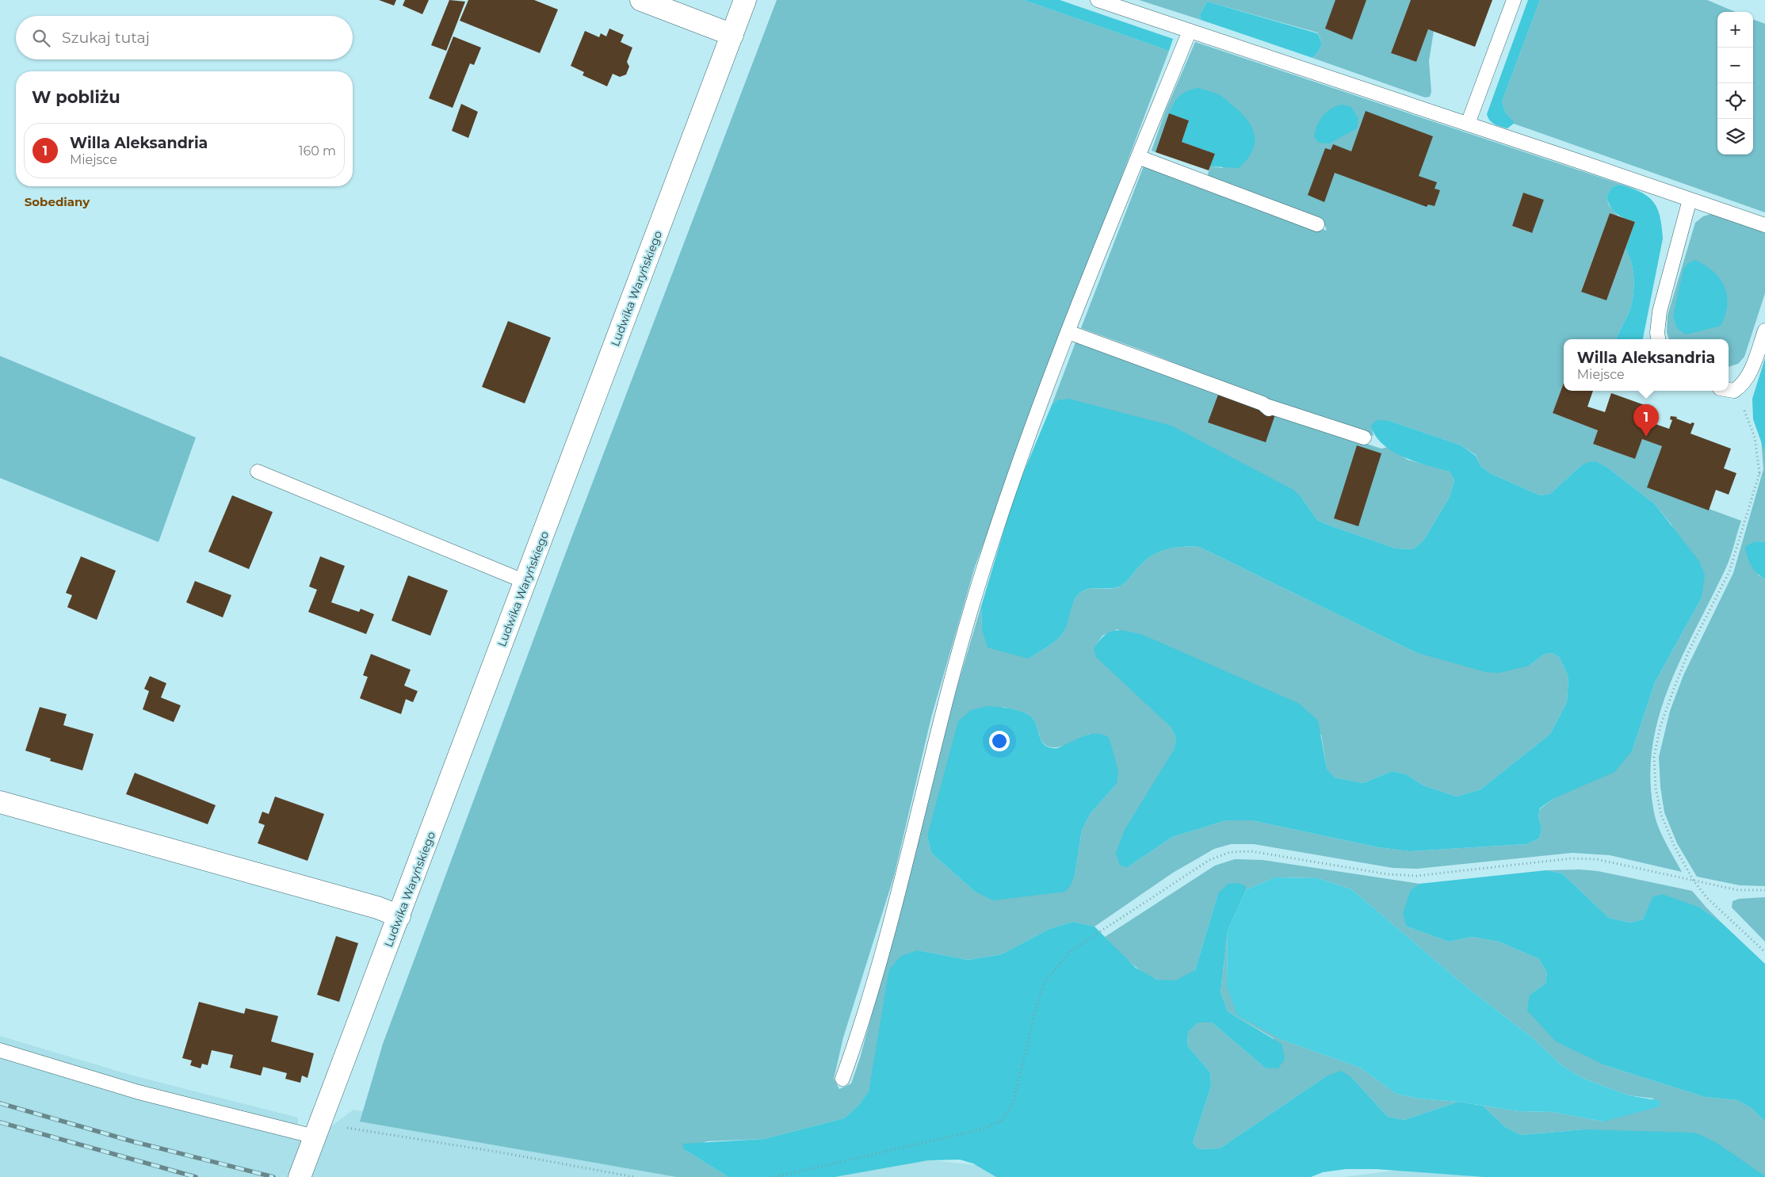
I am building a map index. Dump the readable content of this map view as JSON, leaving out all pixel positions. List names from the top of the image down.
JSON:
{
  "streets": {
    "street": ["Ludwika Waryńskiego"]
  },
  "districts": ["Sobediany"],
  "page": {
    "map_buttons": ["+", "−"],
    "search": "Szukaj tutaj",
    "heading": "W pobliżu",
    "list": [
      {
        "mark": "1",
        "name": "Willa Aleksandria",
        "note": "Miejsce",
        "value": "160 m"
      }
    ],
    "popup": ["Willa Aleksandria", "Miejsce"],
    "pins": "1"
  }
}
